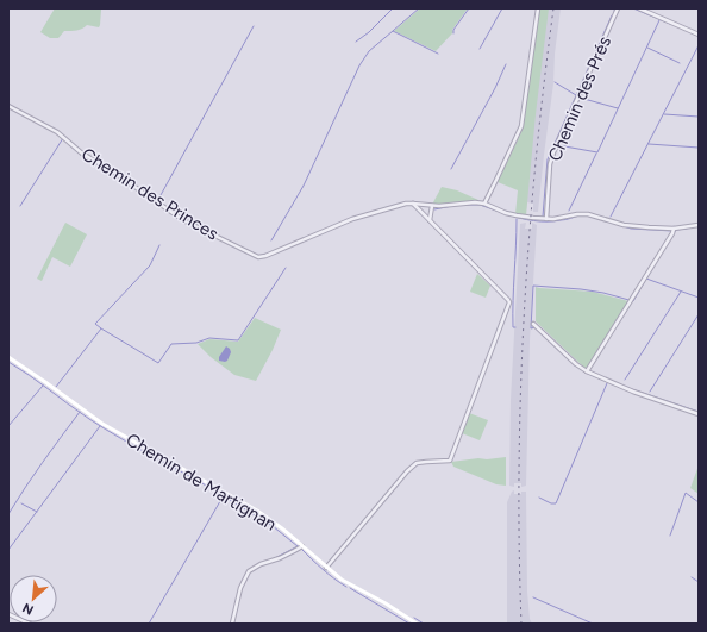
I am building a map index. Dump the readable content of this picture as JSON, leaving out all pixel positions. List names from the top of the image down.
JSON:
{
  "streets": {
    "main road": ["Chemin de Martignan"],
    "street": ["Chemin des Prés", "Chemin des Princes"]
  },
  "crossings": [
    ["Chemin des Prés", "Chemin des Princes"]
  ],
  "north": "bottom left"
}
